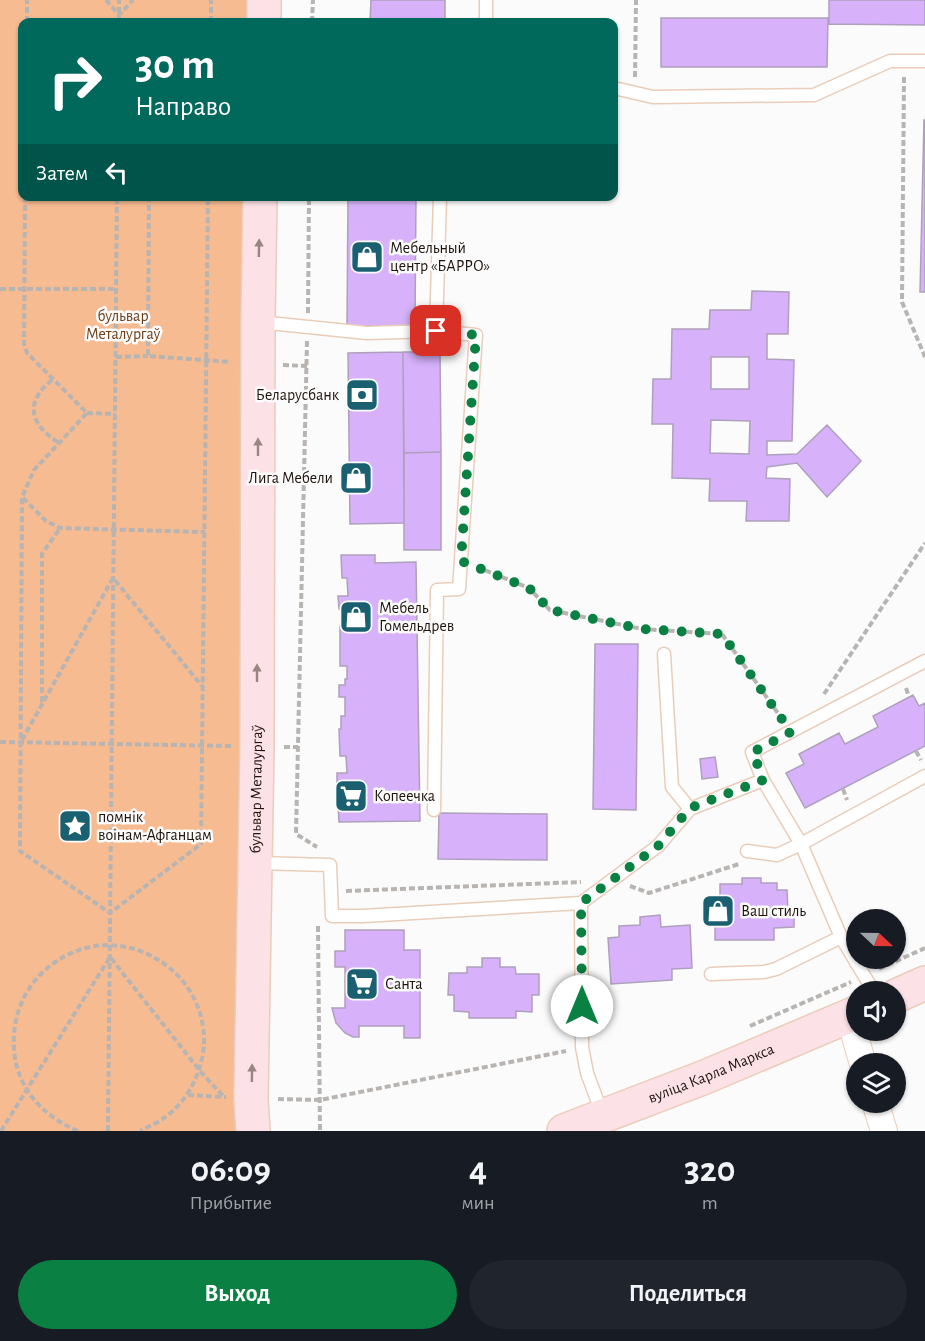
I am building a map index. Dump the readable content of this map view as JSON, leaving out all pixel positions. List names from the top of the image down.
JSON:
{
  "streets": {
    "main road": ["бульвар Металургаў", "вуліца Карла Маркса"]
  },
  "one_way": ["бульвар Металургаў"],
  "parks": ["бульвар Металургаў"],
  "places": {
    "shop": [
      "Мебельный центр «БАРРО»",
      "Лига Мебели",
      "Мебель Гомельдрев",
      "Ваш стиль"
    ],
    "bank": ["Беларусбанк"],
    "supermarket": ["Копеечка", "Санта"],
    "place": ["помнік воінам-Афганцам"]
  },
  "north": "right",
  "page": {
    "turn": ["30 m", "Направо"],
    "then": "Затем",
    "eta": [
      "06:09",
      "Прибытие",
      "4",
      "мин",
      "320",
      "m"
    ],
    "buttons": ["Выход", "Поделиться"]
  }
}
